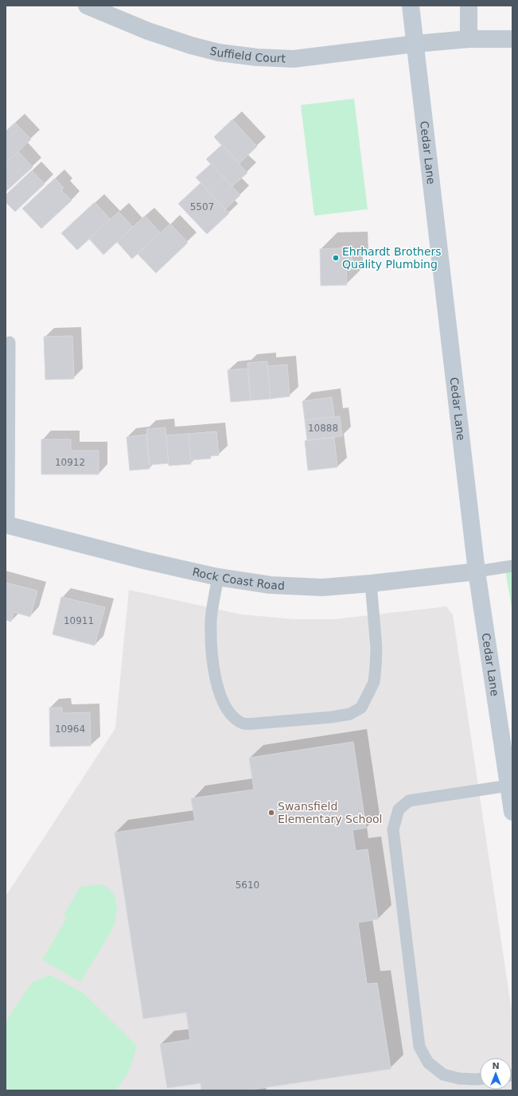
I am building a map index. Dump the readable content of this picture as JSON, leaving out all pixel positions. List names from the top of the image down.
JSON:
{
  "streets": {
    "main road": ["Cedar Lane"],
    "street": ["Suffield Court", "Rock Coast Road"]
  },
  "crossings": [
    ["Suffield Court", "Cedar Lane"],
    ["Cedar Lane", "Rock Coast Road"]
  ],
  "places": ["Ehrhardt Brothers Quality Plumbing", "Swansfield Elementary School"],
  "house_numbers": [
    "5507",
    "10888",
    "10912",
    "10911",
    "10964",
    "5610"
  ],
  "north": "top"
}
